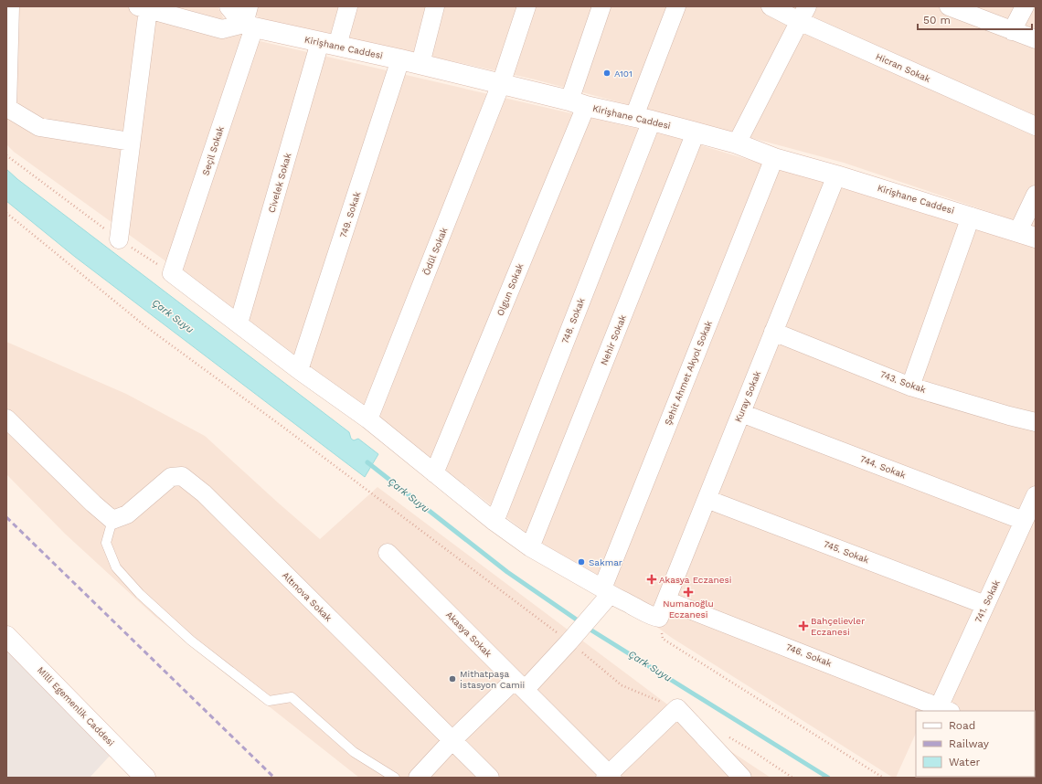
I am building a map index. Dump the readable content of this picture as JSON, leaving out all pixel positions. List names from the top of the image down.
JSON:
{
  "streets": {
    "street": [
      "Kirişhane Caddesi",
      "Hicran Sokak",
      "Seçil Sokak",
      "Civelek Sokak",
      "749. Sokak",
      "Ödül Sokak",
      "Olgun Sokak",
      "748. Sokak",
      "Nehir Sokak",
      "Şehit Ahmet Akyol Sokak",
      "743. Sokak",
      "Kuray Sokak",
      "744. Sokak",
      "745. Sokak",
      "Altınova Sokak",
      "741. Sokak",
      "Akasya Sokak",
      "746. Sokak",
      "Milli Egemenlik Caddesi"
    ]
  },
  "crossings": [
    ["Kirişhane Caddesi", "Seçil Sokak"],
    ["Kirişhane Caddesi", "Civelek Sokak"],
    ["Kirişhane Caddesi", "749. Sokak"],
    ["Kirişhane Caddesi", "Ödül Sokak"],
    ["Kirişhane Caddesi", "Olgun Sokak"],
    ["Kirişhane Caddesi", "748. Sokak"],
    ["Kirişhane Caddesi", "Nehir Sokak"],
    ["Kirişhane Caddesi", "Şehit Ahmet Akyol Sokak"],
    ["Kirişhane Caddesi", "Kuray Sokak"],
    ["Şehit Ahmet Akyol Sokak", "Altınova Sokak"],
    ["Şehit Ahmet Akyol Sokak", "Akasya Sokak"],
    ["743. Sokak", "Kuray Sokak"],
    ["Kuray Sokak", "744. Sokak"],
    ["Kuray Sokak", "745. Sokak"],
    ["Kuray Sokak", "746. Sokak"],
    ["744. Sokak", "741. Sokak"],
    ["745. Sokak", "741. Sokak"],
    ["741. Sokak", "746. Sokak"]
  ],
  "water": ["Çark Suyu"],
  "places": {
    "other": ["A101", "Sakmar", "Mithatpaşa İstasyon Camii"],
    "health": ["Akasya Eczanesi", "Numanoğlu Eczanesi", "Bahçelievler Eczanesi"]
  },
  "legend": ["Road", "Railway", "Water"],
  "scale_bar": "50 m"
}
